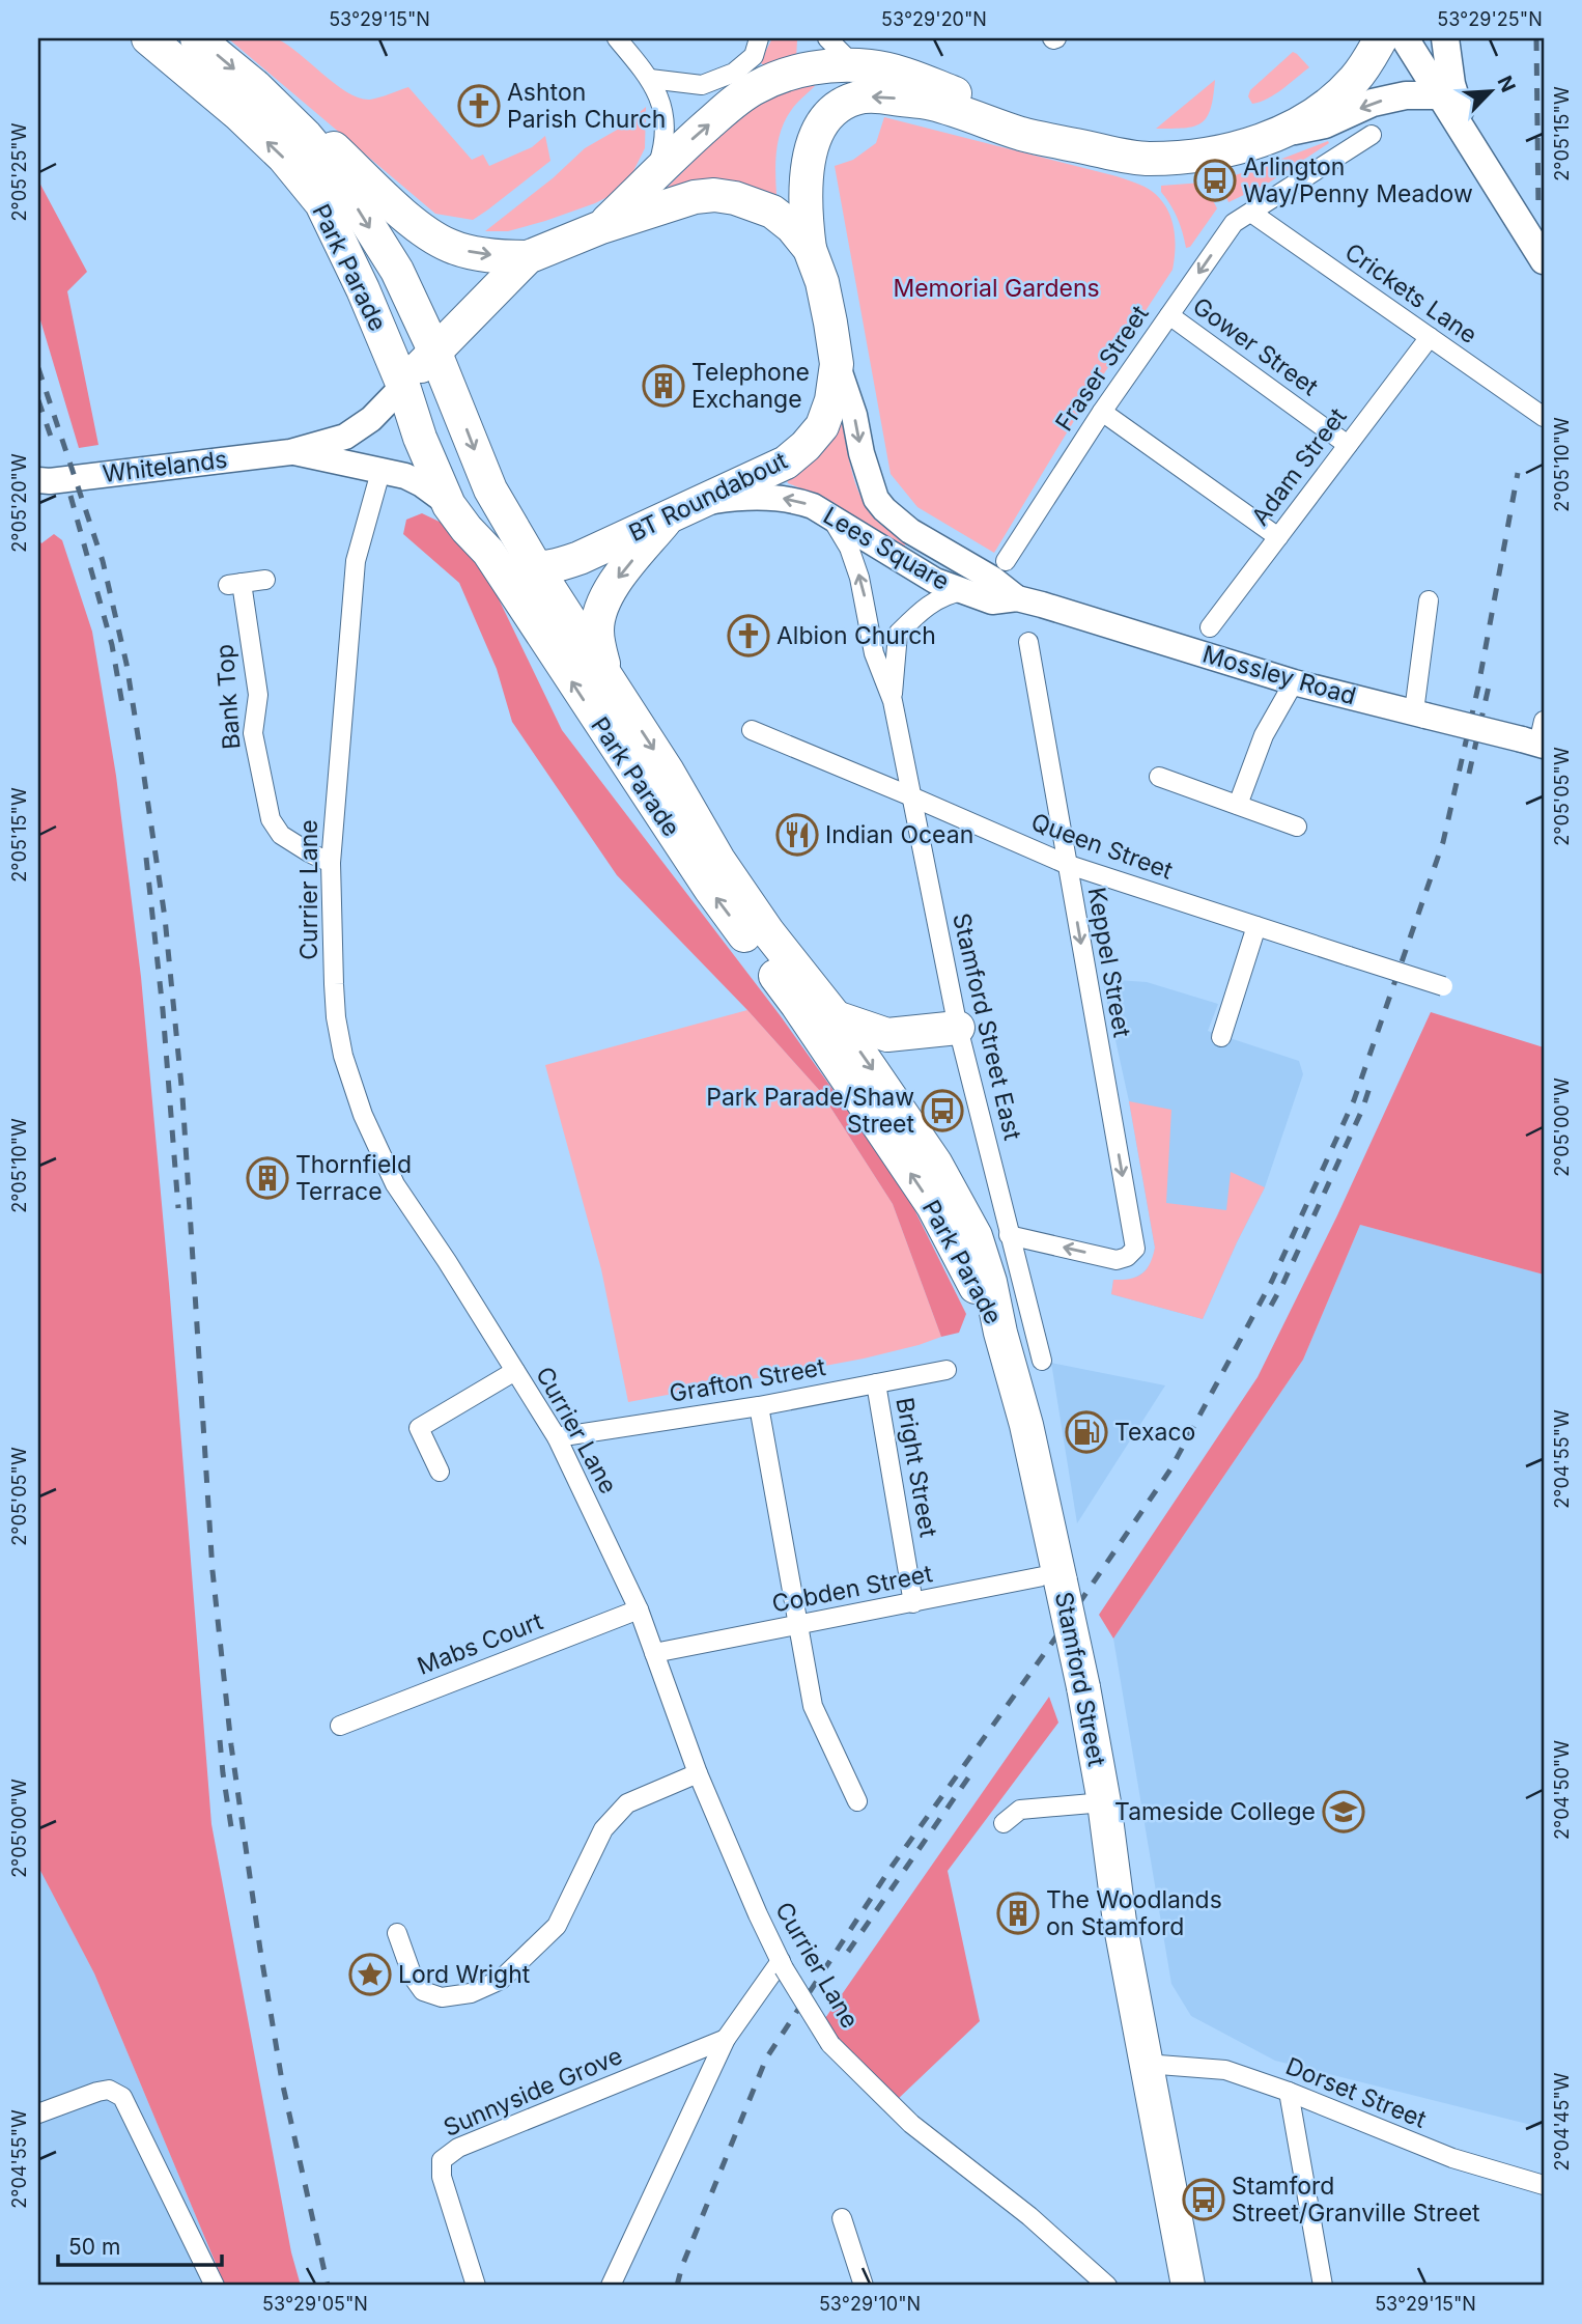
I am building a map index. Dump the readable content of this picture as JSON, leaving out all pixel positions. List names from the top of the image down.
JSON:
{
  "streets": {
    "highway": ["Park Parade", "BT Roundabout", "Stamford Street"],
    "main road": ["Whitelands", "Lees Square", "Mossley Road"],
    "street": [
      "Crickets Lane",
      "Gower Street",
      "Fraser Street",
      "Adam Street",
      "Bank Top",
      "Queen Street",
      "Currier Lane",
      "Keppel Street",
      "Stamford Street East",
      "Grafton Street",
      "Bright Street",
      "Cobden Street",
      "Mabs Court",
      "Sunnyside Grove",
      "Dorset Street"
    ]
  },
  "crossings": [
    ["Park Parade", "Whitelands"],
    ["Park Parade", "BT Roundabout"],
    ["Park Parade", "Stamford Street"],
    ["Crickets Lane", "Fraser Street"],
    ["Crickets Lane", "Adam Street"],
    ["Gower Street", "Fraser Street"],
    ["Gower Street", "Adam Street"],
    ["Whitelands", "BT Roundabout"],
    ["Whitelands", "Currier Lane"],
    ["BT Roundabout", "Lees Square"],
    ["Lees Square", "Mossley Road"],
    ["Lees Square", "Stamford Street East"],
    ["Bank Top", "Currier Lane"],
    ["Queen Street", "Keppel Street"],
    ["Queen Street", "Stamford Street East"],
    ["Currier Lane", "Grafton Street"],
    ["Currier Lane", "Cobden Street"],
    ["Currier Lane", "Mabs Court"],
    ["Keppel Street", "Stamford Street East"],
    ["Grafton Street", "Bright Street"],
    ["Bright Street", "Cobden Street"],
    ["Cobden Street", "Stamford Street"],
    ["Stamford Street", "Dorset Street"]
  ],
  "parks": ["Memorial Gardens"],
  "places": {
    "church": ["Ashton Parish Church", "Albion Church"],
    "bus stop": ["Arlington Way/Penny Meadow", "Park Parade/Shaw Street", "Stamford Street/Granville Street"],
    "building": ["Telephone Exchange", "Thornfield Terrace", "The Woodlands on Stamford"],
    "restaurant": ["Indian Ocean"],
    "fuel station": ["Texaco"],
    "school or university": ["Tameside College"],
    "place": ["Lord Wright"]
  },
  "scale_bar": "50 m",
  "north": "top right",
  "coordinates": [
    "53°29'15\"N",
    "53°29'20\"N",
    "53°29'25\"N",
    "2°05'15\"W",
    "2°05'25\"W",
    "2°05'10\"W",
    "2°05'20\"W",
    "2°05'05\"W",
    "2°05'00\"W",
    "2°04'55\"W",
    "2°04'50\"W",
    "2°04'45\"W",
    "53°29'05\"N",
    "53°29'10\"N"
  ]
}
